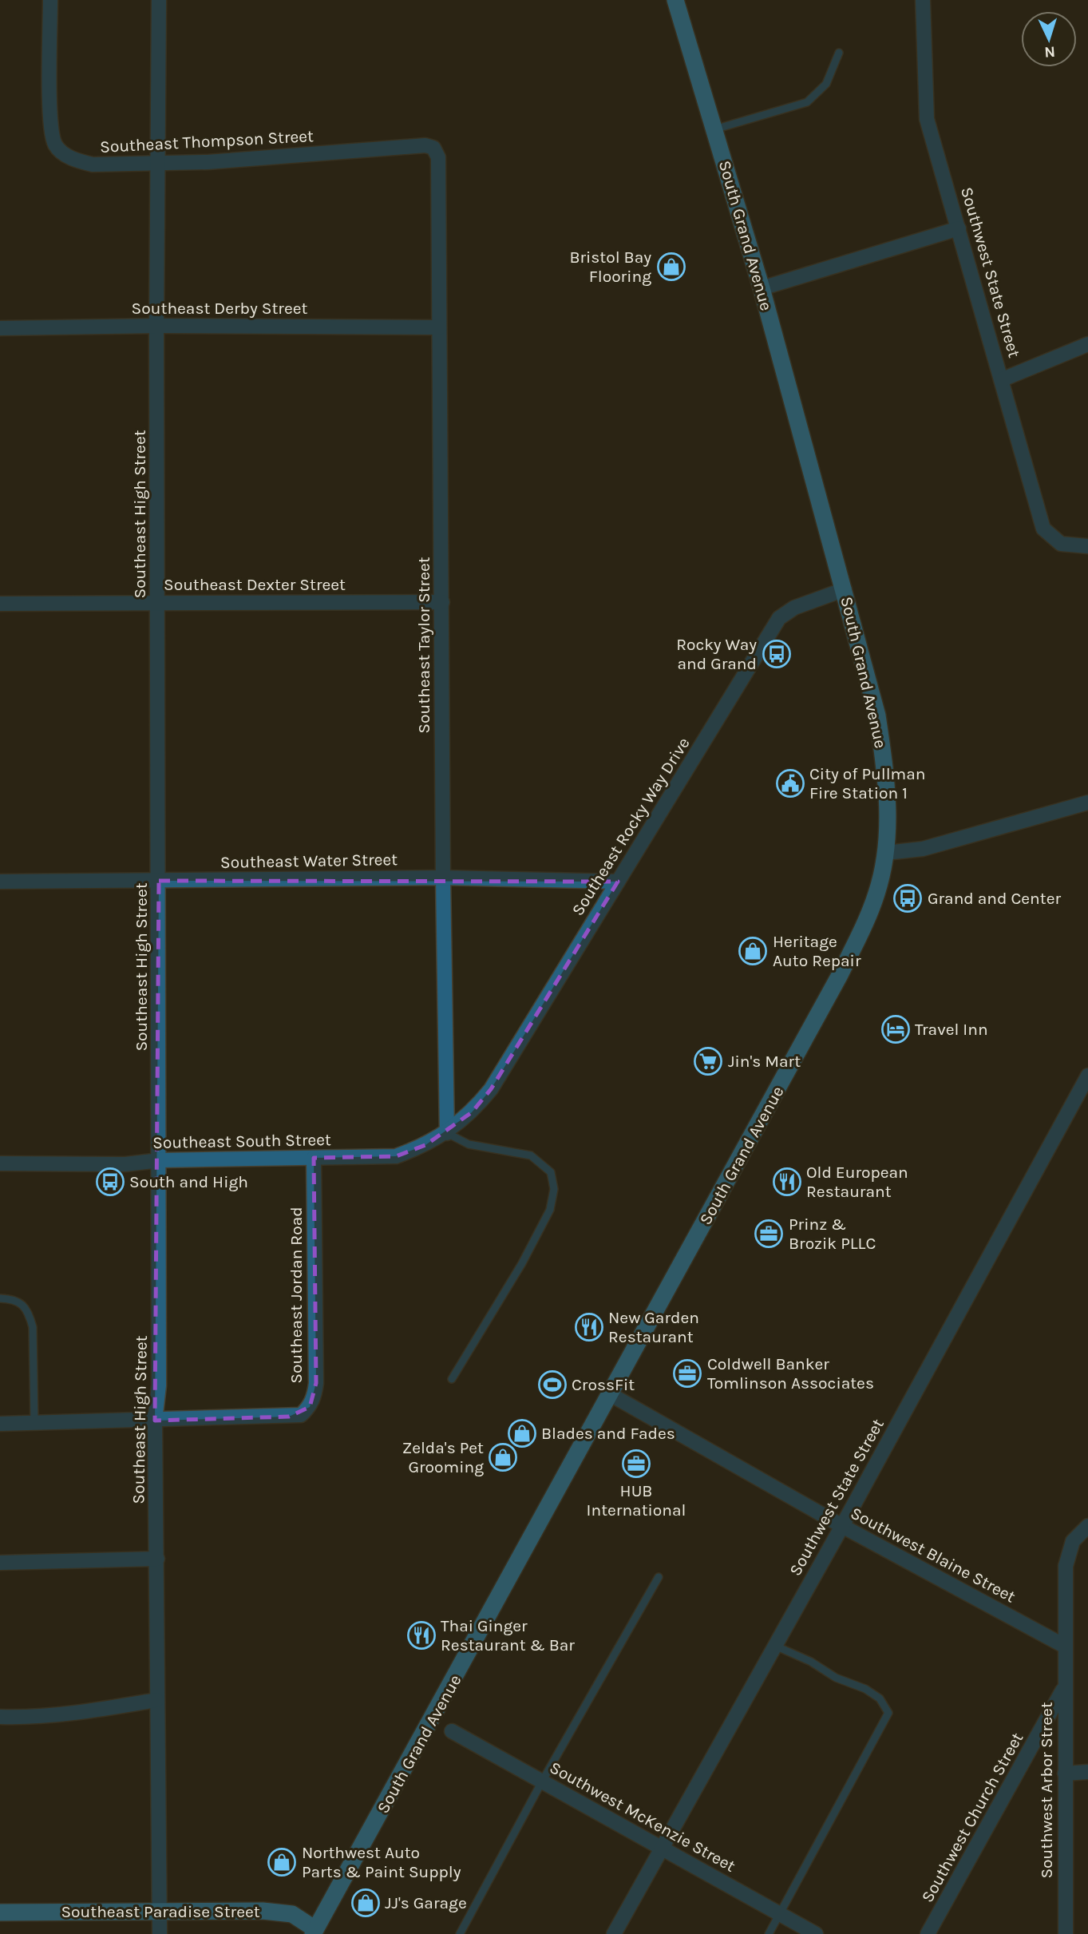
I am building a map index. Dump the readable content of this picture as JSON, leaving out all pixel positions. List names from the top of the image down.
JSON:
{
  "streets": {
    "main road": ["South Grand Avenue", "Southeast Paradise Street"],
    "street": [
      "Southeast Thompson Street",
      "Southwest State Street",
      "Southeast Derby Street",
      "Southeast High Street",
      "Southeast Dexter Street",
      "Southeast Taylor Street",
      "Southeast Rocky Way Drive",
      "Southeast Water Street",
      "Southeast South Street",
      "Southeast Jordan Road",
      "Southwest Blaine Street",
      "Southwest Arbor Street",
      "Southwest McKenzie Street",
      "Southwest Church Street"
    ]
  },
  "crossings": [
    ["Southeast Thompson Street", "Southeast High Street"],
    ["Southeast Thompson Street", "Southeast Taylor Street"],
    ["South Grand Avenue", "Southeast Rocky Way Drive"],
    ["South Grand Avenue", "Southwest Blaine Street"],
    ["South Grand Avenue", "Southeast Paradise Street"],
    ["Southwest State Street", "Southwest Blaine Street"],
    ["Southwest State Street", "Southwest McKenzie Street"],
    ["Southeast Derby Street", "Southeast High Street"],
    ["Southeast Derby Street", "Southeast Taylor Street"],
    ["Southeast High Street", "Southeast Dexter Street"],
    ["Southeast High Street", "Southeast Water Street"],
    ["Southeast High Street", "Southeast South Street"],
    ["Southeast High Street", "Southeast Jordan Road"],
    ["Southeast High Street", "Southeast Paradise Street"],
    ["Southeast Dexter Street", "Southeast Taylor Street"],
    ["Southeast Taylor Street", "Southeast Water Street"],
    ["Southeast Taylor Street", "Southeast South Street"],
    ["Southeast Rocky Way Drive", "Southeast Water Street"],
    ["Southeast Rocky Way Drive", "Southeast South Street"],
    ["Southeast South Street", "Southeast Jordan Road"],
    ["Southwest Blaine Street", "Southwest Arbor Street"],
    ["Southwest Arbor Street", "Southwest Church Street"]
  ],
  "places": {
    "shop": [
      "Bristol Bay Flooring",
      "Heritage Auto Repair",
      "Blades and Fades",
      "Zelda's Pet Grooming",
      "Northwest Auto Parts & Paint Supply",
      "JJ's Garage"
    ],
    "bus stop": ["Rocky Way and Grand", "Grand and Center", "South and High"],
    "public building": ["City of Pullman Fire Station 1"],
    "hotel": ["Travel Inn"],
    "supermarket": ["Jin's Mart"],
    "restaurant": ["Old European Restaurant", "New Garden Restaurant", "Thai Ginger Restaurant & Bar"],
    "office": ["Prinz & Brozik PLLC", "Coldwell Banker Tomlinson Associates", "HUB International"],
    "sports": ["CrossFit"]
  },
  "north": "bottom"
}
